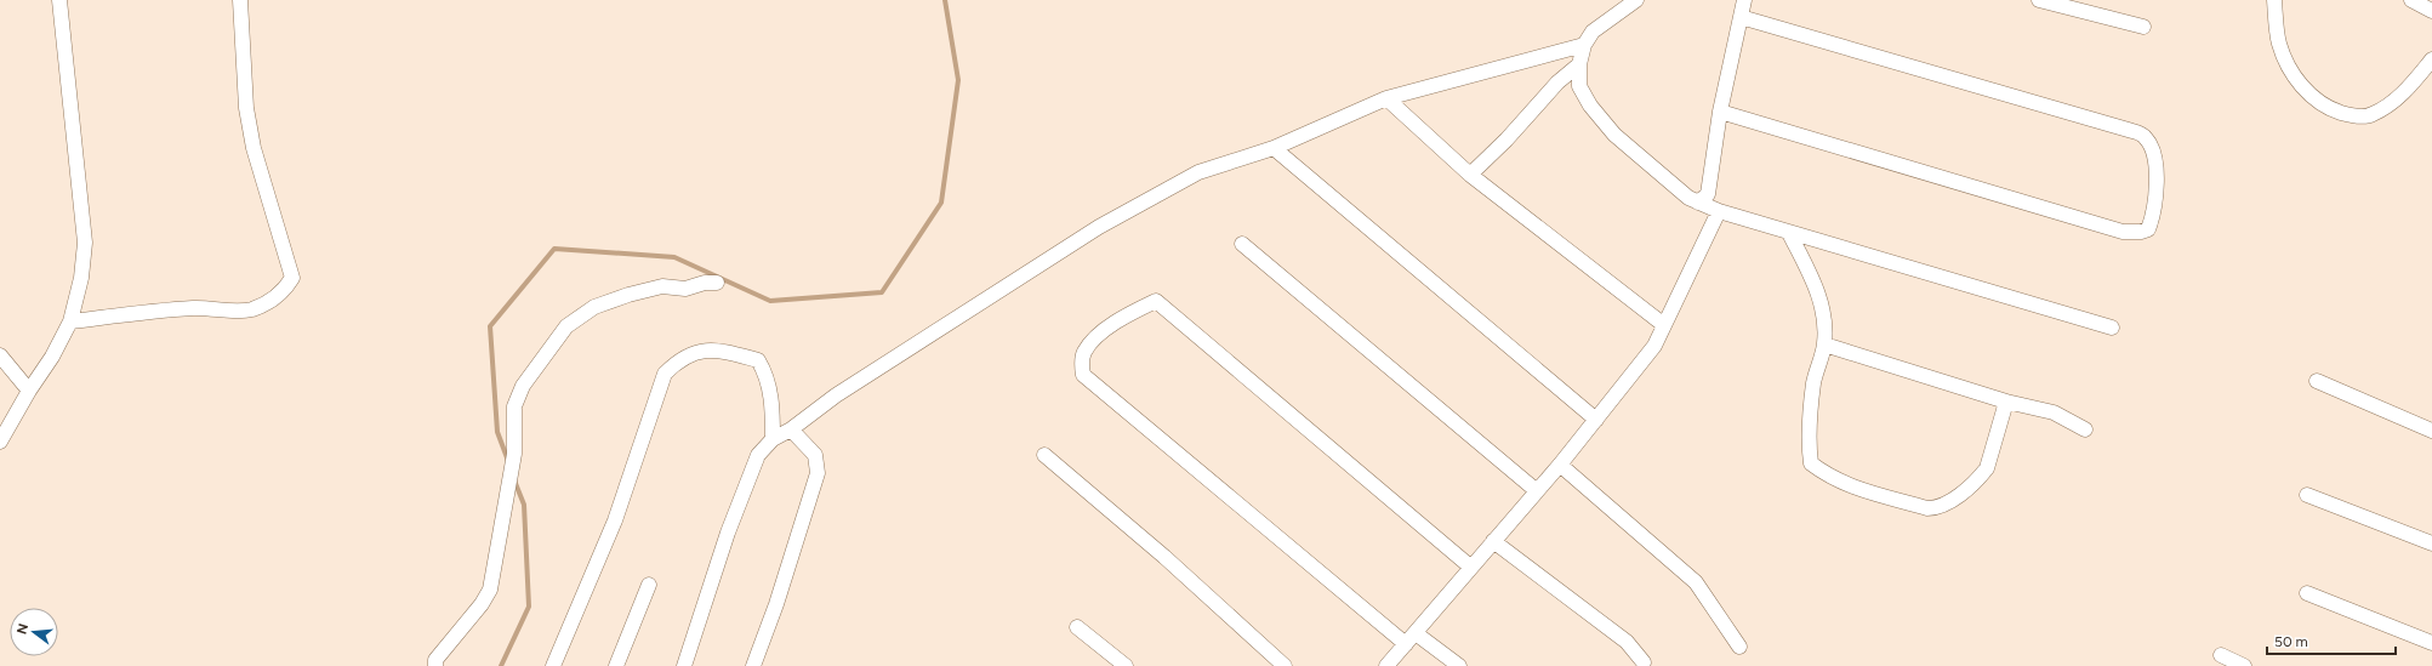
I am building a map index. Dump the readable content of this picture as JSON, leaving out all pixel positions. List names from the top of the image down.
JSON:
{
  "scale_bar": "50 m",
  "north": "left"
}
